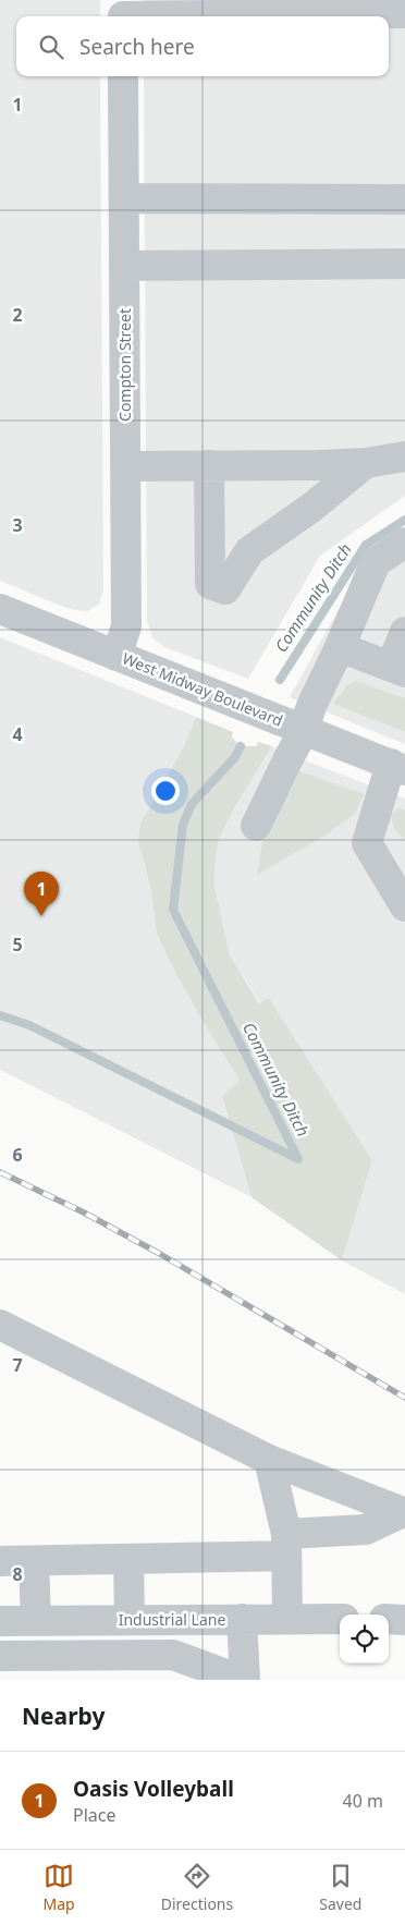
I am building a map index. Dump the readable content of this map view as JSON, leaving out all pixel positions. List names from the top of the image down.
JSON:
{
  "streets": {
    "street": ["Compton Street", "West Midway Boulevard", "Industrial Lane"]
  },
  "crossings": [
    ["Compton Street", "West Midway Boulevard"]
  ],
  "water": ["Community Ditch"],
  "page": {
    "search": "Search here",
    "pins": "1",
    "heading": "Nearby",
    "list": [
      {
        "mark": "1",
        "name": "Oasis Volleyball",
        "note": "Place",
        "value": "40 m"
      }
    ],
    "nav": ["Map", "Directions", "Saved"]
  },
  "grid": {
    "rows": [
      "1",
      "2",
      "3",
      "4",
      "5",
      "6",
      "7",
      "8"
    ]
  }
}
